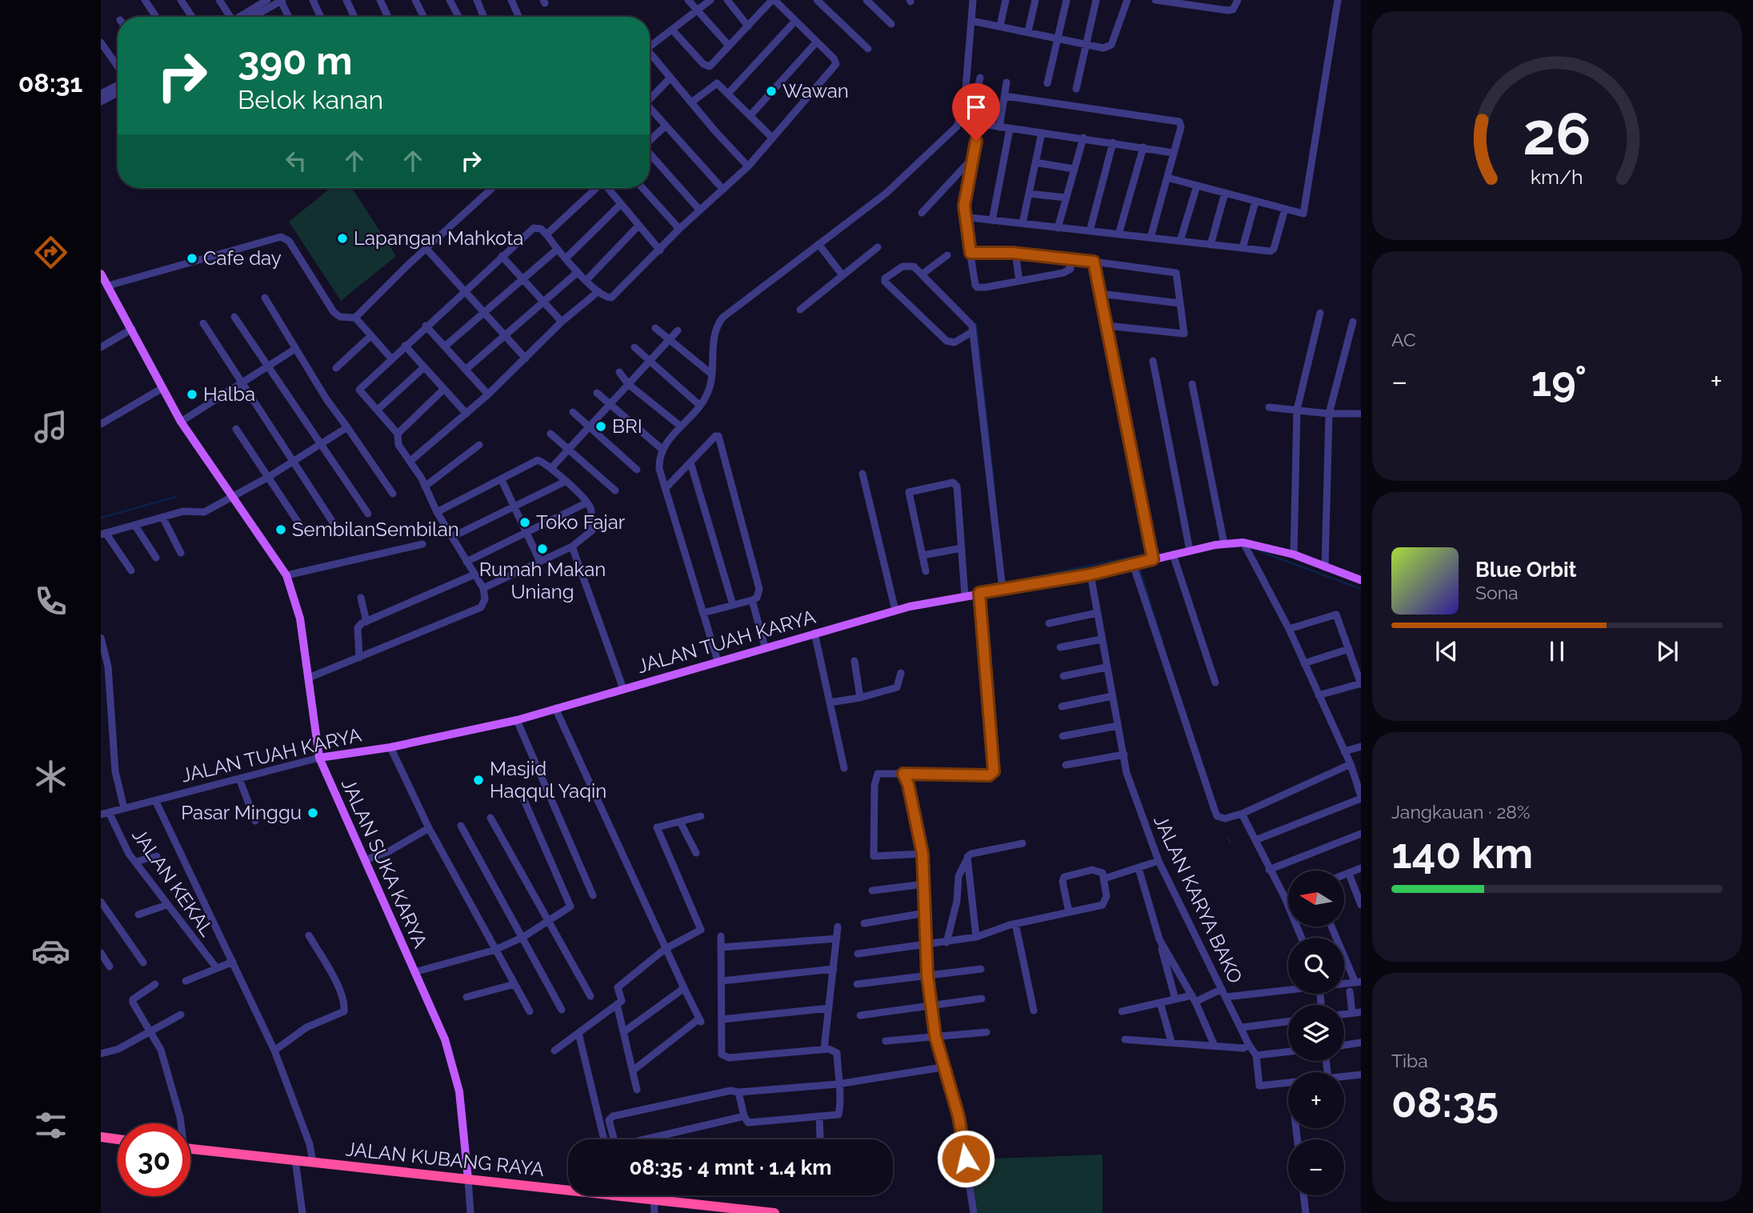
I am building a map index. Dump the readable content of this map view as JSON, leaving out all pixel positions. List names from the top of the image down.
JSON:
{
  "streets": {
    "highway": ["JALAN KUBANG RAYA"],
    "main road": ["JALAN TUAH KARYA", "JALAN SUKA KARYA"],
    "street": ["JALAN KEKAL", "JALAN KARYA BAKO"]
  },
  "crossings": [
    ["JALAN TUAH KARYA", "JALAN SUKA KARYA"],
    ["JALAN TUAH KARYA", "JALAN KEKAL"],
    ["JALAN TUAH KARYA", "JALAN KARYA BAKO"],
    ["JALAN SUKA KARYA", "JALAN KUBANG RAYA"]
  ],
  "places": [
    "Wawan",
    "Lapangan Mahkota",
    "Cafe day",
    "Halba",
    "BRI",
    "Toko Fajar",
    "SembilanSembilan",
    "Rumah Makan Uniang",
    "Masjid Haqqul Yaqin",
    "Pasar Minggu"
  ],
  "north": "left",
  "page": {
    "tabs": "08:31",
    "turn": ["390 m", "Belok kanan"],
    "tile": [
      "AC",
      ["Jangkauan · 28%", "140 km"],
      ["Tiba", "08:35"]
    ],
    "heat": ["−", "19°", "+"],
    "song": ["Blue Orbit", "Sona"],
    "map_buttons": ["+", "−"],
    "limit": "30",
    "trip": "08:35 · 4 mnt · 1.4 km",
    "gauge": ["26", "km/h"]
  }
}
